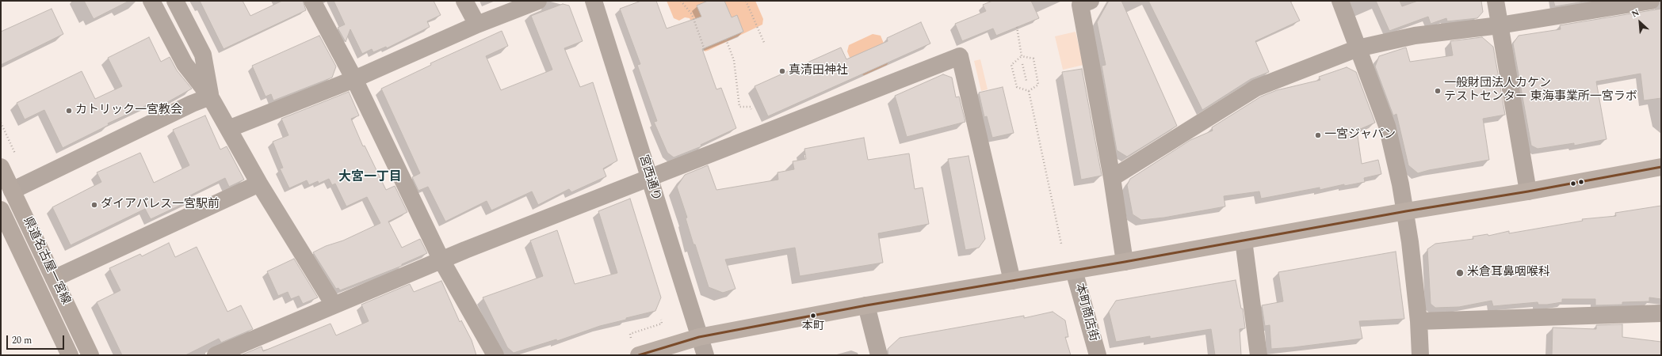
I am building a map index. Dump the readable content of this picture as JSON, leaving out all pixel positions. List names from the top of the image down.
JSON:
{
  "streets": {
    "main road": ["県道名古屋一宮線"],
    "street": ["宮西通り", "本町商店街"]
  },
  "districts": ["大宮一丁目"],
  "places": [
    "真清田神社",
    "一般財団法人カケン テストセンター 東海事業所一宮ラボ",
    "カトリック一宮教会",
    "一宮ジャパン",
    "ダイアパレス一宮駅前",
    "米倉耳鼻咽喉科",
    "本町"
  ],
  "scale_bar": "20 m",
  "north": "top left"
}
